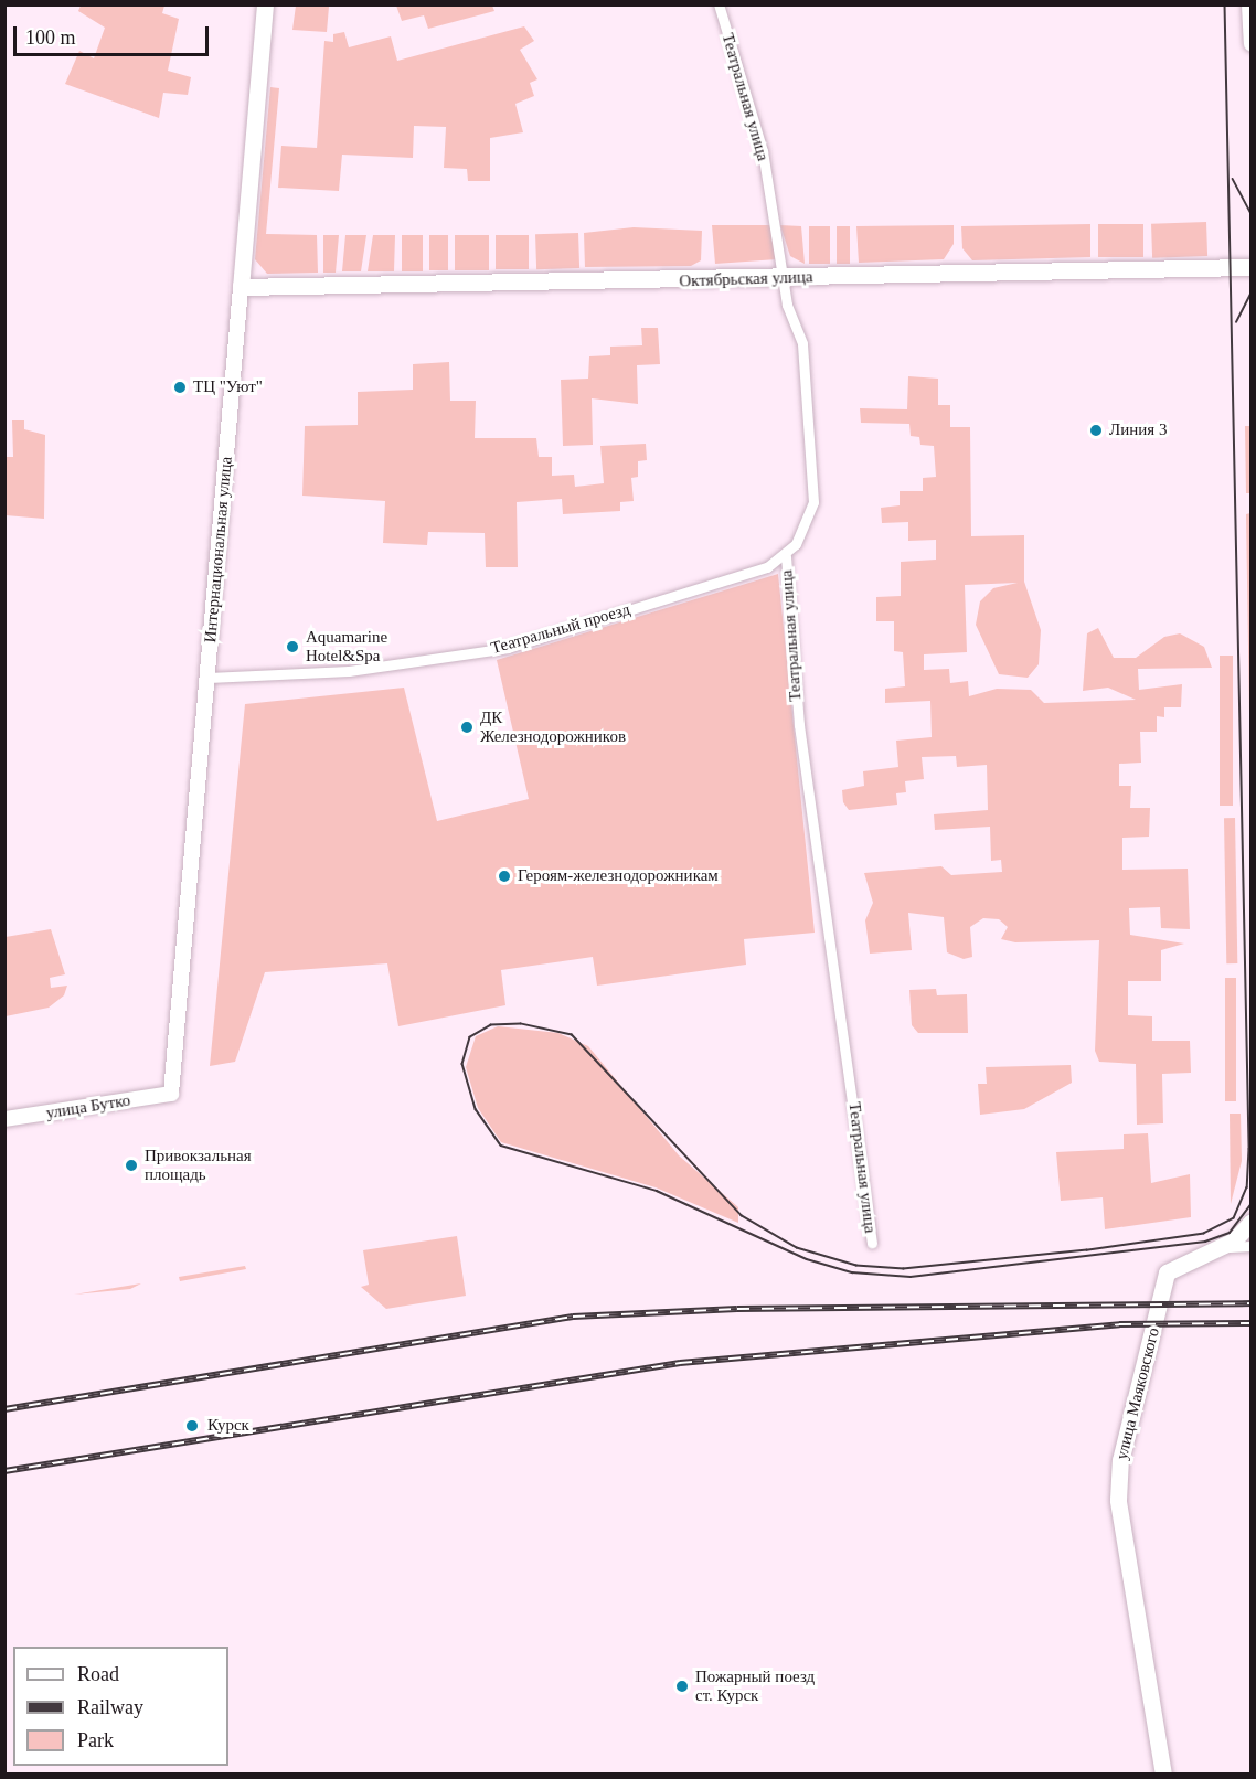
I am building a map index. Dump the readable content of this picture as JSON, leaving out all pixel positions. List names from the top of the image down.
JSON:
{
  "streets": {
    "main road": [
      "Октябрьская улица",
      "Интернациональная улица",
      "улица Бутко",
      "улица Маяковского"
    ],
    "street": ["Театральная улица", "Театральный проезд"]
  },
  "crossings": [
    ["Театральная улица", "Октябрьская улица"],
    ["Театральная улица", "Театральный проезд"],
    ["Октябрьская улица", "Интернациональная улица"],
    ["Интернациональная улица", "Театральный проезд"],
    ["Интернациональная улица", "улица Бутко"]
  ],
  "places": [
    "ТЦ \"Уют\"",
    "Линия 3",
    "Aquamarine Hotel&Spa",
    "ДК Железнодорожников",
    "Героям-железнодорожникам",
    "Привокзальная площадь",
    "Курск",
    "Пожарный поезд ст. Курск"
  ],
  "legend": ["Road", "Railway", "Park"],
  "scale_bar": "100 m"
}
